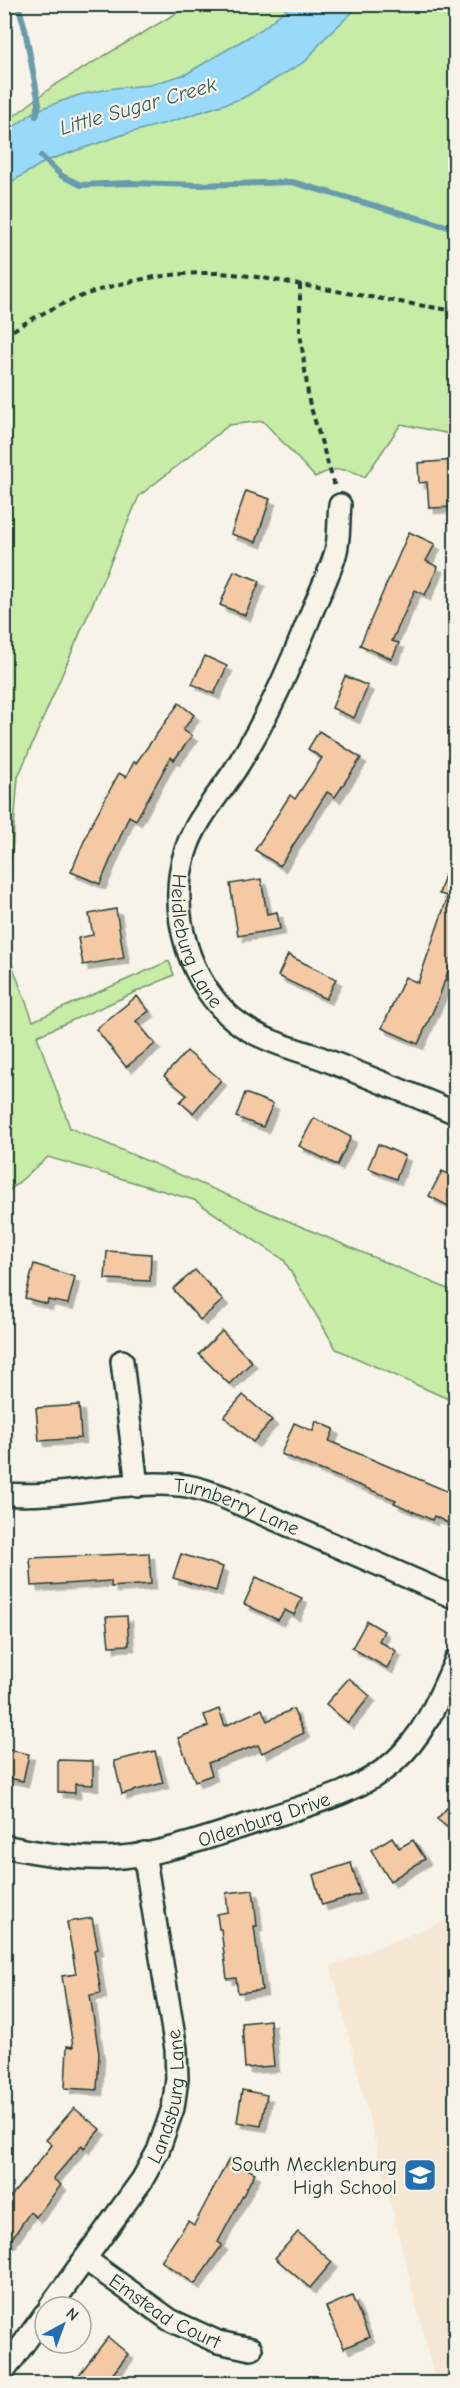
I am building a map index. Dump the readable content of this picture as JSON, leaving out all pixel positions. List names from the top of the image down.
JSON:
{
  "streets": {
    "street": [
      "Heidleburg Lane",
      "Turnberry Lane",
      "Oldenburg Drive",
      "Landsburg Lane",
      "Emstead Court"
    ]
  },
  "crossings": [
    ["Oldenburg Drive", "Landsburg Lane"],
    ["Landsburg Lane", "Emstead Court"]
  ],
  "water": ["Little Sugar Creek"],
  "places": {
    "school or university": ["South Mecklenburg High School"]
  },
  "north": "top right"
}
